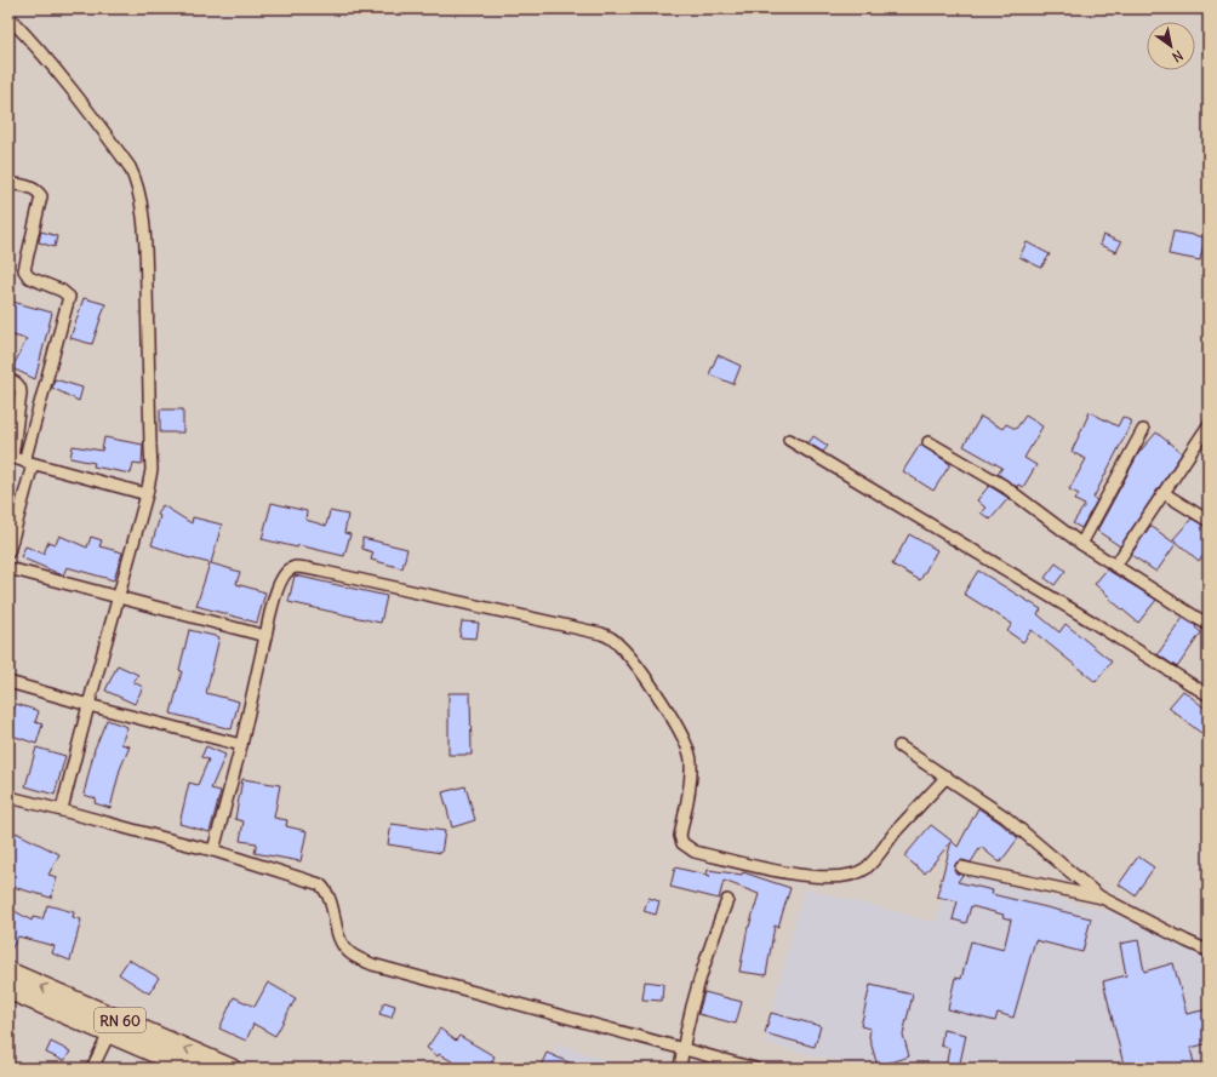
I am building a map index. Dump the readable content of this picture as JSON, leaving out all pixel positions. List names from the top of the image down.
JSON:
{
  "streets": {
    "main road": ["RN 60"]
  },
  "north": "bottom right"
}
